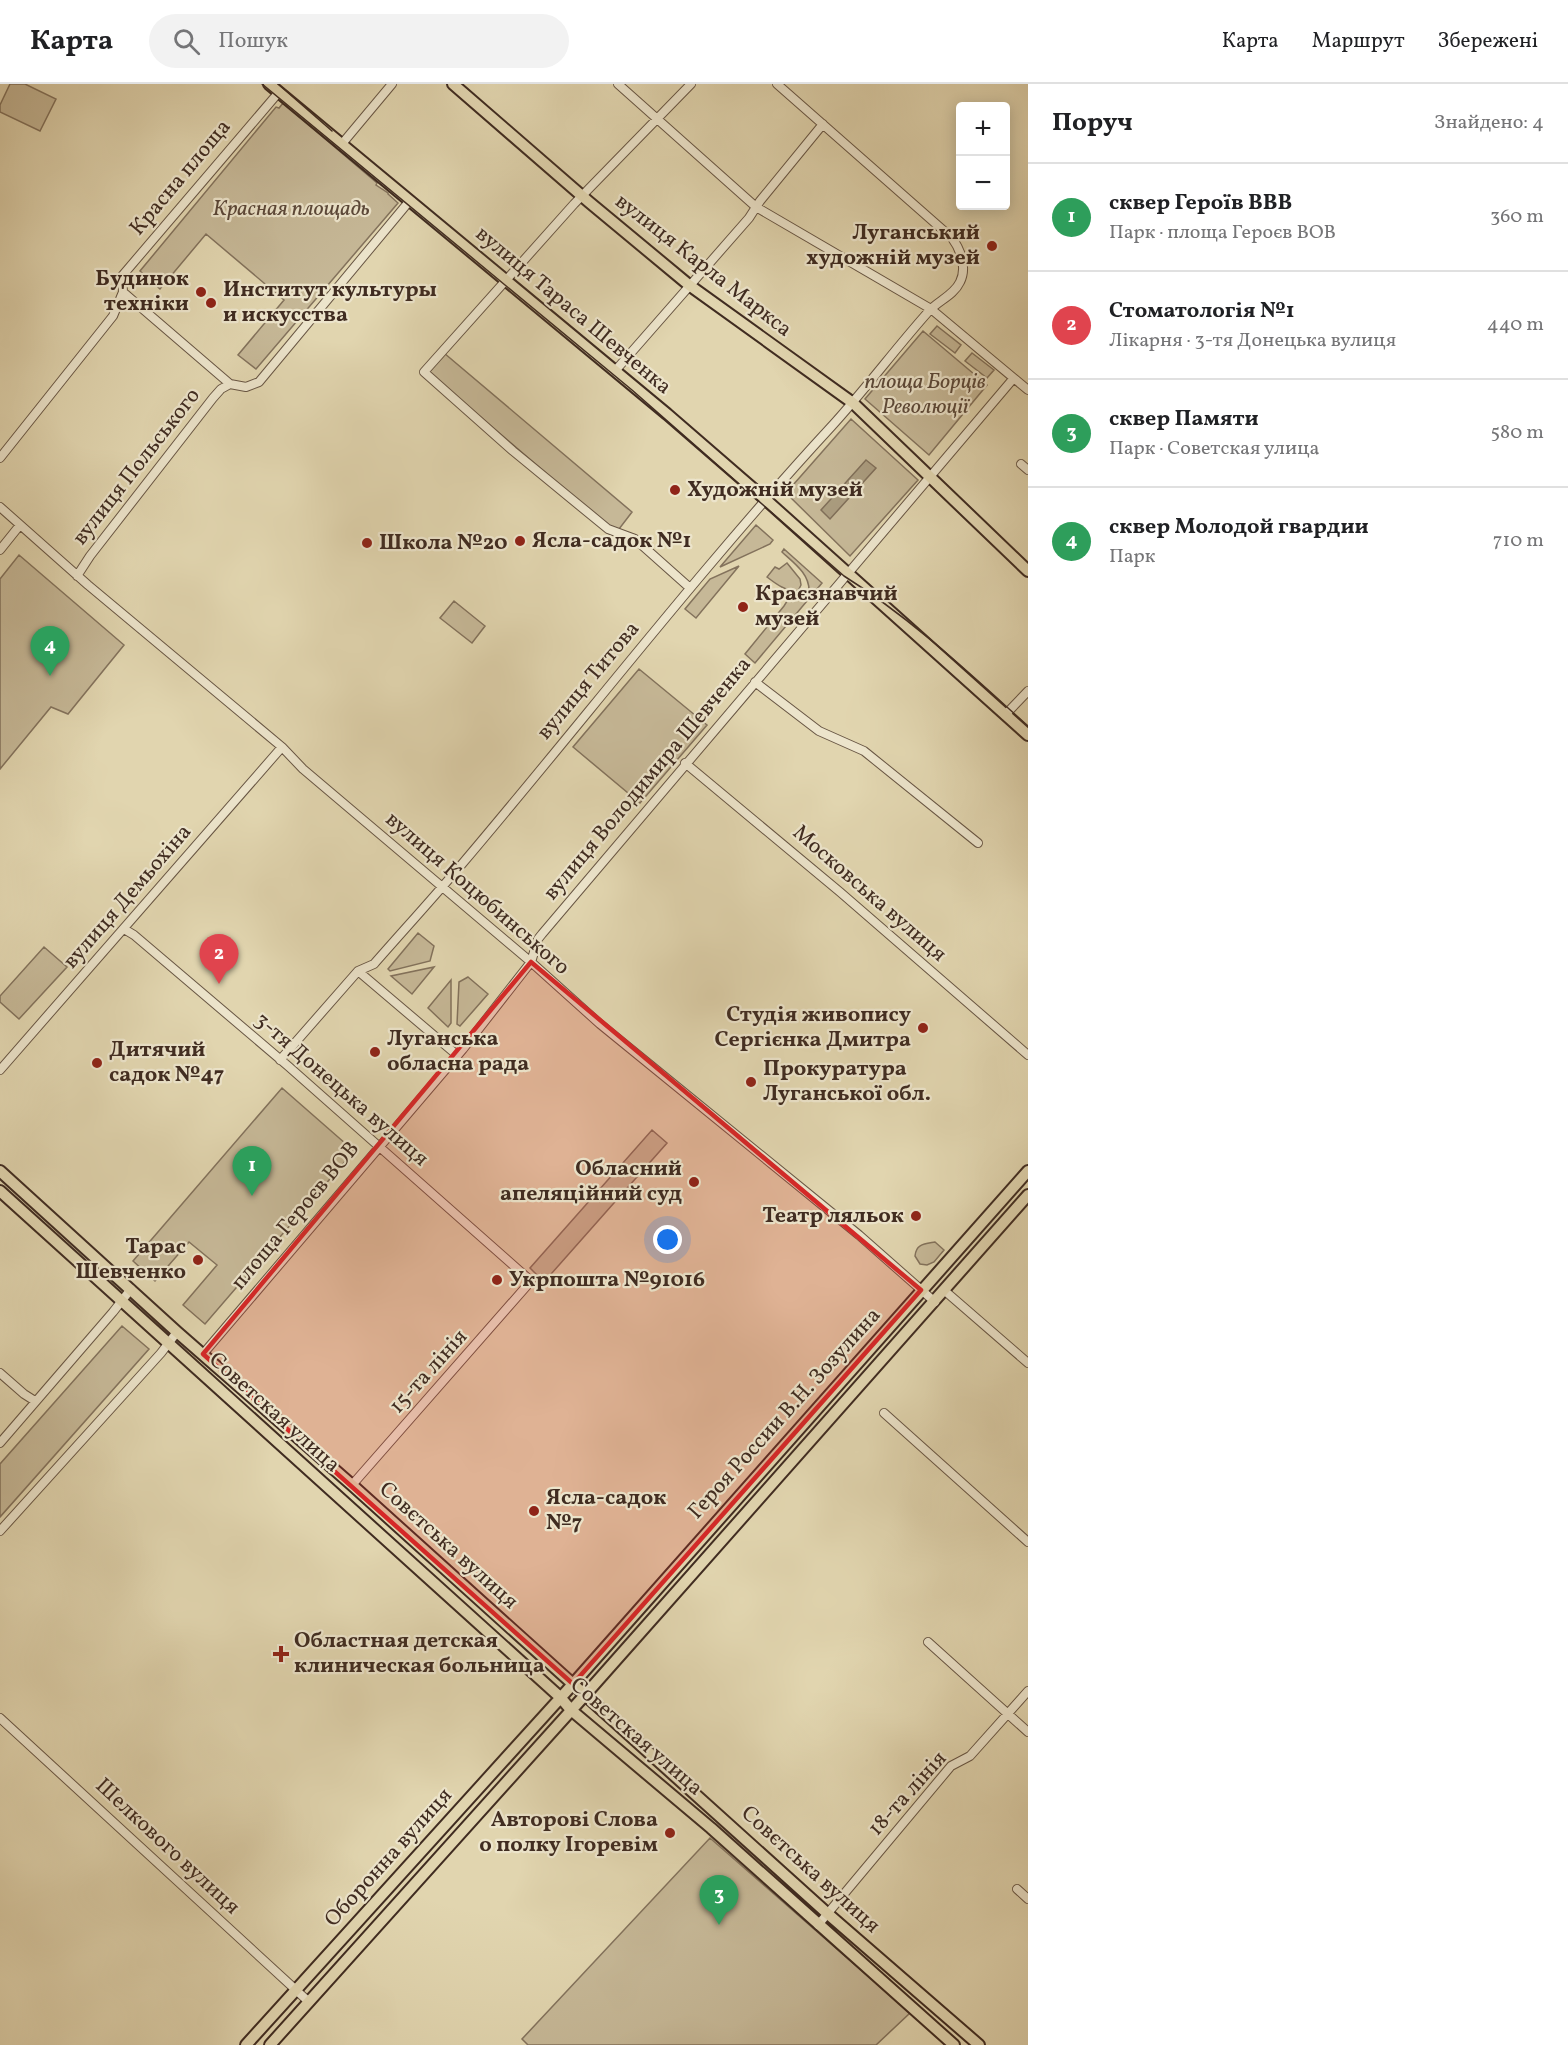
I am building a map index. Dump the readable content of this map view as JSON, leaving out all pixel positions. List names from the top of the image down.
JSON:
{
  "streets": {
    "main road": [
      "вулиця Карла Маркса",
      "вулиця Тараса Шевченка",
      "Советская улица",
      "Героя России В.Н. Зозулина",
      "Совєтська вулиця",
      "Оборонна вулиця"
    ],
    "street": [
      "Красна площа",
      "вулиця Польського",
      "вулиця Титова",
      "вулиця Володимира Шевченка",
      "вулиця Коцюбинського",
      "Московська вулиця",
      "вулиця Демьохіна",
      "3-тя Донецька вулиця",
      "площа Героєв ВОВ",
      "15-та лінія",
      "18-та лінія",
      "Шелкового вулиця"
    ]
  },
  "crossings": [
    ["Красна площа", "вулиця Тараса Шевченка"],
    ["вулиця Карла Маркса", "вулиця Титова"],
    ["вулиця Карла Маркса", "вулиця Володимира Шевченка"],
    ["вулиця Тараса Шевченка", "вулиця Титова"],
    ["вулиця Тараса Шевченка", "вулиця Володимира Шевченка"],
    ["вулиця Польського", "вулиця Коцюбинського"],
    ["вулиця Титова", "вулиця Коцюбинського"],
    ["вулиця Володимира Шевченка", "вулиця Коцюбинського"],
    ["вулиця Володимира Шевченка", "Московська вулиця"],
    ["вулиця Володимира Шевченка", "площа Героєв ВОВ"],
    ["вулиця Коцюбинського", "вулиця Демьохіна"],
    ["вулиця Коцюбинського", "площа Героєв ВОВ"],
    ["вулиця Коцюбинського", "Героя России В.Н. Зозулина"],
    ["вулиця Демьохіна", "3-тя Донецька вулиця"],
    ["3-тя Донецька вулиця", "площа Героєв ВОВ"],
    ["3-тя Донецька вулиця", "15-та лінія"],
    ["площа Героєв ВОВ", "Совєтська вулиця"],
    ["15-та лінія", "Совєтська вулиця"],
    ["Советская улица", "Героя России В.Н. Зозулина"],
    ["Советская улица", "18-та лінія"],
    ["Советская улица", "Оборонна вулиця"],
    ["Героя России В.Н. Зозулина", "Совєтська вулиця"],
    ["Героя России В.Н. Зозулина", "Оборонна вулиця"],
    ["Совєтська вулиця", "18-та лінія"],
    ["Шелкового вулиця", "Оборонна вулиця"]
  ],
  "parks": ["Красная площадь", "площа Борців Революції"],
  "places": {
    "other": [
      "Луганський художній музей",
      "Будинок техніки",
      "Институт культуры и искусства",
      "Художній музей",
      "Ясла-садок №1",
      "Школа №20",
      "Краєзнавчий музей",
      "Студія живопису Сергієнка Дмитра",
      "Луганська обласна рада",
      "Дитячий садок №47",
      "Прокуратура Луганської обл.",
      "Обласний апеляційний суд",
      "Театр ляльок",
      "Тарас Шевченко",
      "Укрпошта №91016",
      "Ясла-садок №7",
      "Авторові Слова о полку Ігоревім"
    ],
    "health": ["Областная детская клиническая больница"]
  },
  "page": {
    "header": "Карта",
    "search": "Пошук",
    "nav": ["Карта", "Маршрут", "Збережені"],
    "heading": ["Поруч", "Знайдено: 4"],
    "map_buttons": ["+", "−"],
    "list": [
      {
        "mark": "1",
        "name": "сквер Героїв ВВВ",
        "note": "Парк · площа Героєв ВОВ",
        "value": "360 m"
      },
      {
        "mark": "2",
        "name": "Стоматологія №1",
        "note": "Лікарня · 3-тя Донецька вулиця",
        "value": "440 m"
      },
      {
        "mark": "3",
        "name": "сквер Памяти",
        "note": "Парк · Советская улица",
        "value": "580 m"
      },
      {
        "mark": "4",
        "name": "сквер Молодой гвардии",
        "note": "Парк",
        "value": "710 m"
      }
    ],
    "pins": [
      "4",
      "2",
      "1",
      "3"
    ]
  }
}
